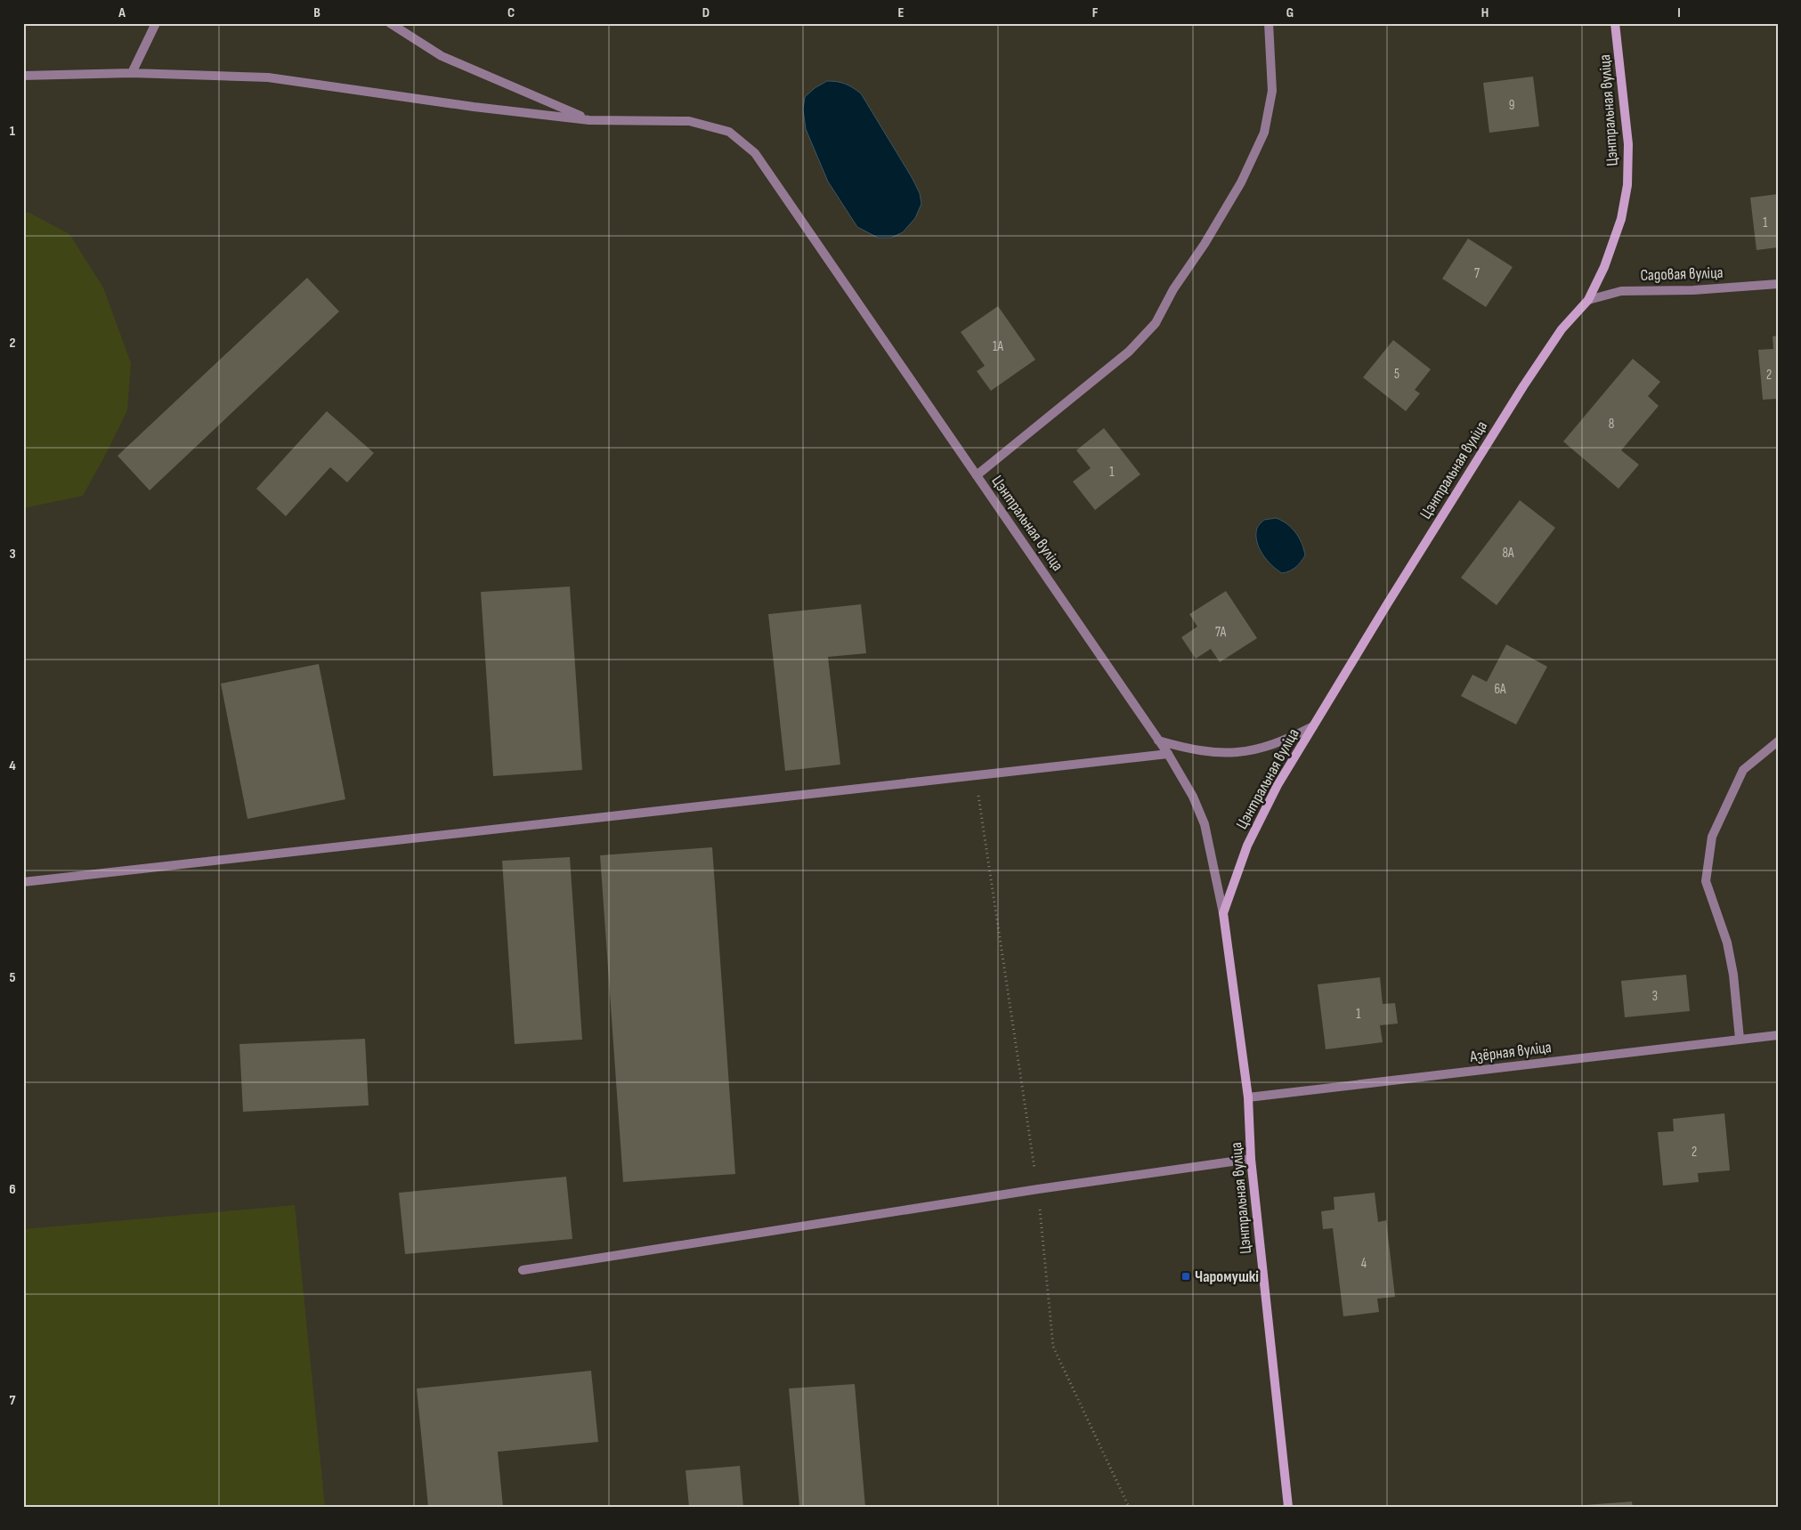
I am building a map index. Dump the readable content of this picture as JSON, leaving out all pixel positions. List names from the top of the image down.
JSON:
{
  "streets": {
    "street": ["Цэнтральная вуліца", "Садовая вуліца", "Азёрная вуліца"]
  },
  "crossings": [
    ["Цэнтральная вуліца", "Садовая вуліца"],
    ["Цэнтральная вуліца", "Азёрная вуліца"]
  ],
  "places": {
    "transit": ["Чаромушкі"]
  },
  "house_numbers": [
    "9",
    "1",
    "7",
    "1А",
    "5",
    "2",
    "8",
    "1",
    "8А",
    "7А",
    "6А",
    "3",
    "1",
    "2",
    "4"
  ],
  "grid": {
    "columns": [
      "A",
      "B",
      "C",
      "D",
      "E",
      "F",
      "G",
      "H",
      "I"
    ],
    "rows": [
      "1",
      "2",
      "3",
      "4",
      "5",
      "6",
      "7"
    ]
  }
}
